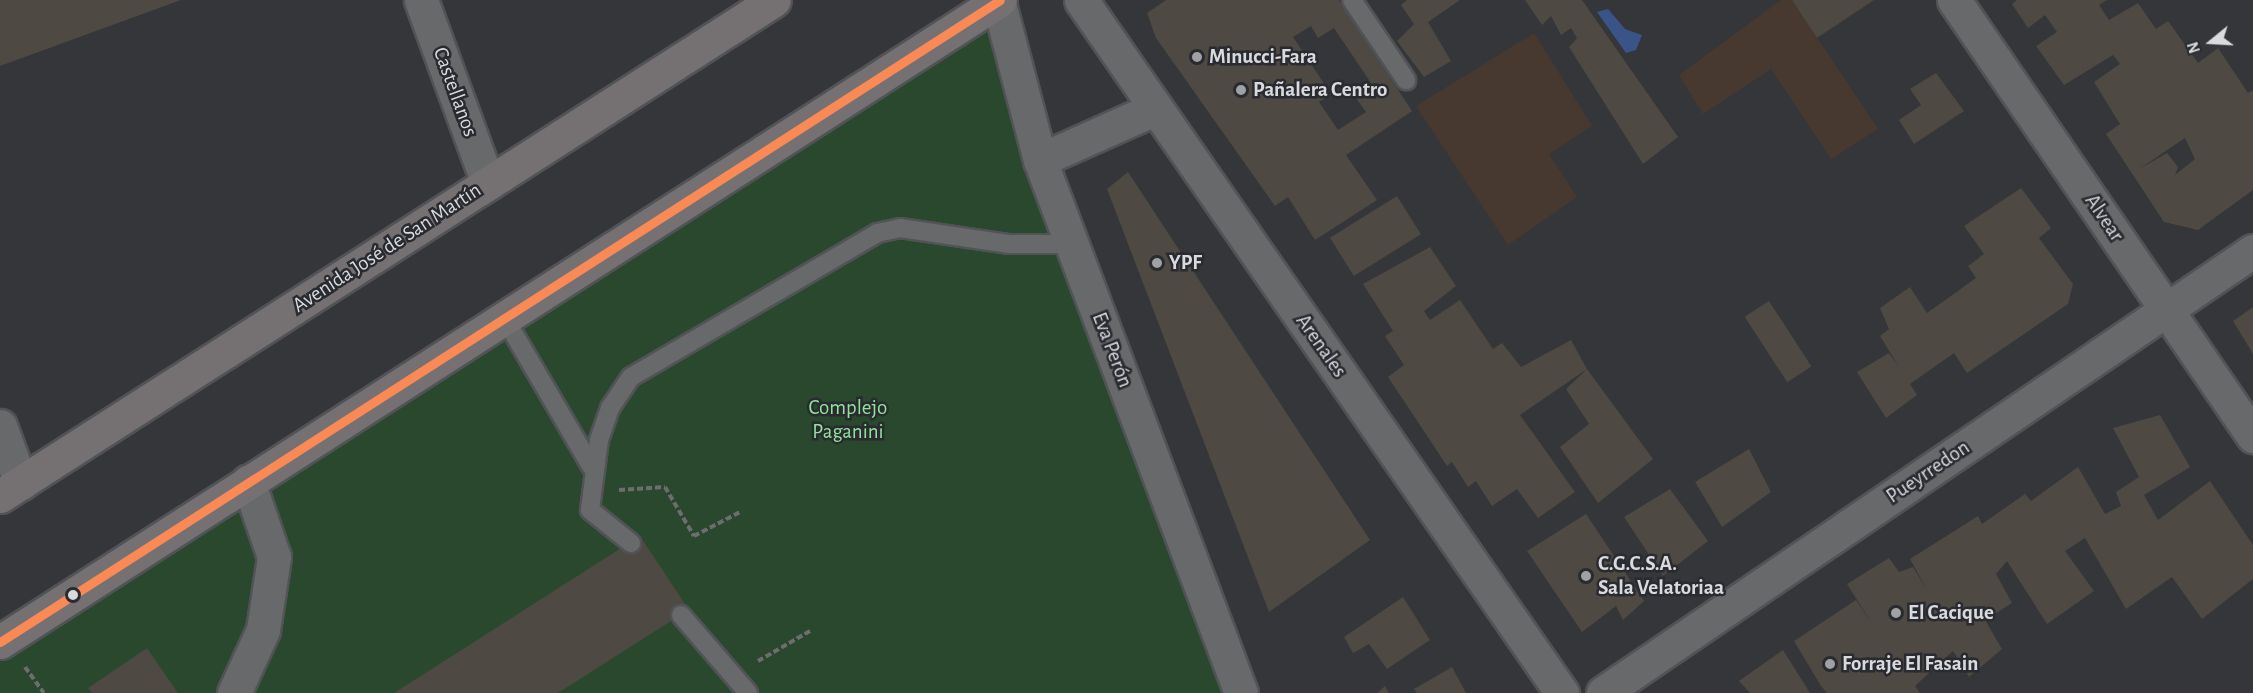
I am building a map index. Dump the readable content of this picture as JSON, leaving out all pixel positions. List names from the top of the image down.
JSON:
{
  "streets": {
    "main road": ["Avenida José de San Martín"],
    "street": [
      "Castellanos",
      "Alvear",
      "Arenales",
      "Eva Perón",
      "Pueyrredon"
    ]
  },
  "crossings": [
    ["Castellanos", "Avenida José de San Martín"],
    ["Alvear", "Pueyrredon"]
  ],
  "parks": ["Complejo Paganini"],
  "places": [
    "Minucci-Fara",
    "Pañalera Centro",
    "YPF",
    "C.G.C.S.A. Sala Velatoriaa",
    "El Cacique",
    "Forraje El Fasain"
  ],
  "north": "left"
}
